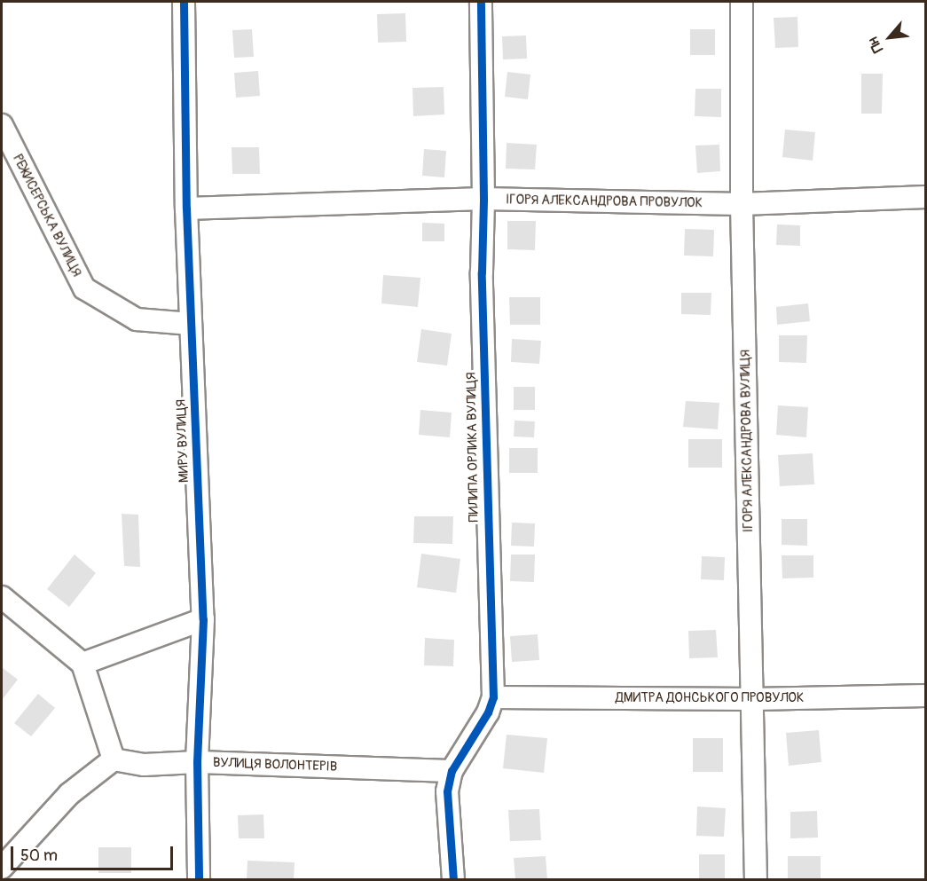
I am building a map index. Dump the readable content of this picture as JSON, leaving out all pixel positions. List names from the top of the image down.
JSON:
{
  "streets": {
    "street": [
      "ІГОРЯ АЛЕКСАНДРОВА ПРОВУЛОК",
      "РЕЖИСЕРСЬКА ВУЛИЦЯ",
      "МИРУ ВУЛИЦЯ",
      "ІГОРЯ АЛЕКСАНДРОВА ВУЛИЦЯ",
      "ПИЛИПА ОРЛИКА ВУЛИЦЯ",
      "ДМИТРА ДОНСЬКОГО ПРОВУЛОК",
      "ВУЛИЦЯ ВОЛОНТЕРІВ"
    ]
  },
  "crossings": [
    ["ІГОРЯ АЛЕКСАНДРОВА ПРОВУЛОК", "МИРУ ВУЛИЦЯ"],
    ["ІГОРЯ АЛЕКСАНДРОВА ПРОВУЛОК", "ІГОРЯ АЛЕКСАНДРОВА ВУЛИЦЯ"],
    ["ІГОРЯ АЛЕКСАНДРОВА ПРОВУЛОК", "ПИЛИПА ОРЛИКА ВУЛИЦЯ"],
    ["РЕЖИСЕРСЬКА ВУЛИЦЯ", "МИРУ ВУЛИЦЯ"],
    ["МИРУ ВУЛИЦЯ", "ВУЛИЦЯ ВОЛОНТЕРІВ"],
    ["ІГОРЯ АЛЕКСАНДРОВА ВУЛИЦЯ", "ДМИТРА ДОНСЬКОГО ПРОВУЛОК"],
    ["ПИЛИПА ОРЛИКА ВУЛИЦЯ", "ДМИТРА ДОНСЬКОГО ПРОВУЛОК"],
    ["ПИЛИПА ОРЛИКА ВУЛИЦЯ", "ВУЛИЦЯ ВОЛОНТЕРІВ"]
  ],
  "scale_bar": "50 m",
  "north": "bottom left"
}
